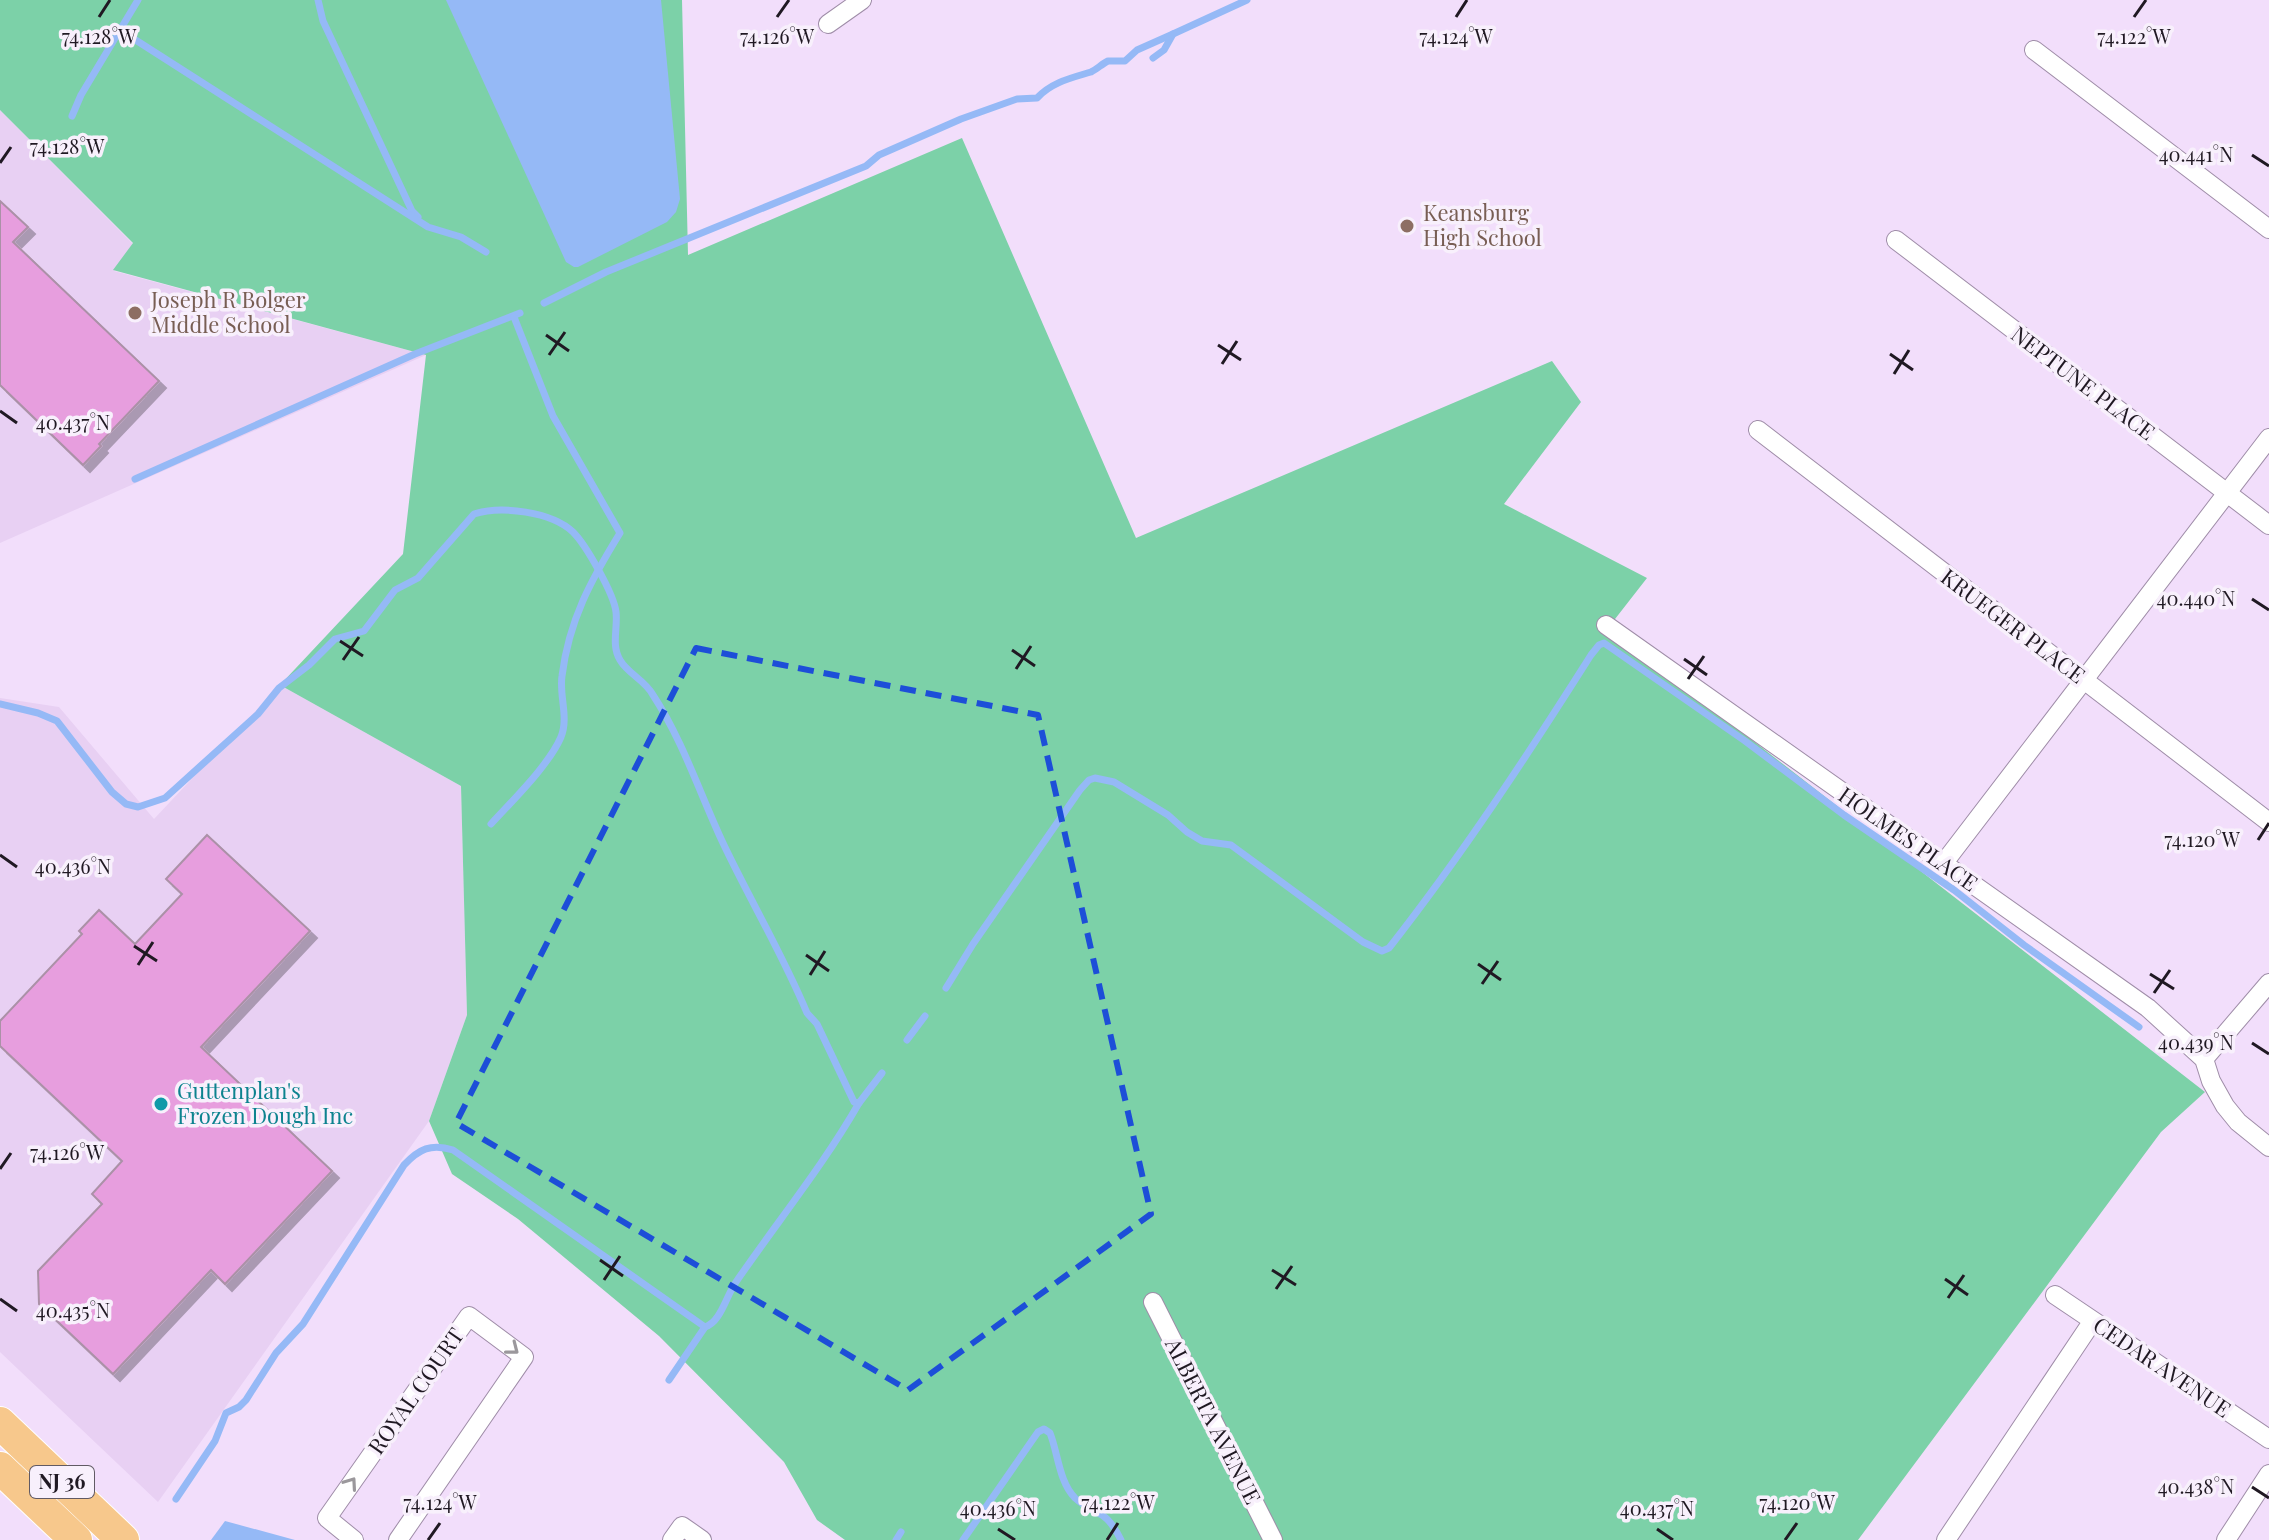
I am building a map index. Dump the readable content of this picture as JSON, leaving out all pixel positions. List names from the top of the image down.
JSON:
{
  "streets": {
    "highway": ["NJ 36"],
    "street": [
      "NEPTUNE PLACE",
      "KRUEGER PLACE",
      "HOLMES PLACE",
      "CEDAR AVENUE",
      "ROYAL COURT",
      "ALBERTA AVENUE"
    ]
  },
  "places": ["Keansburg High School", "Joseph R Bolger Middle School", "Guttenplan's Frozen Dough Inc"],
  "coordinates": [
    "74.128°W",
    "74.126°W",
    "74.124°W",
    "74.122°W",
    "40.441°N",
    "40.437°N",
    "40.440°N",
    "74.120°W",
    "40.436°N",
    "40.439°N",
    "40.435°N",
    "40.438°N"
  ]
}
